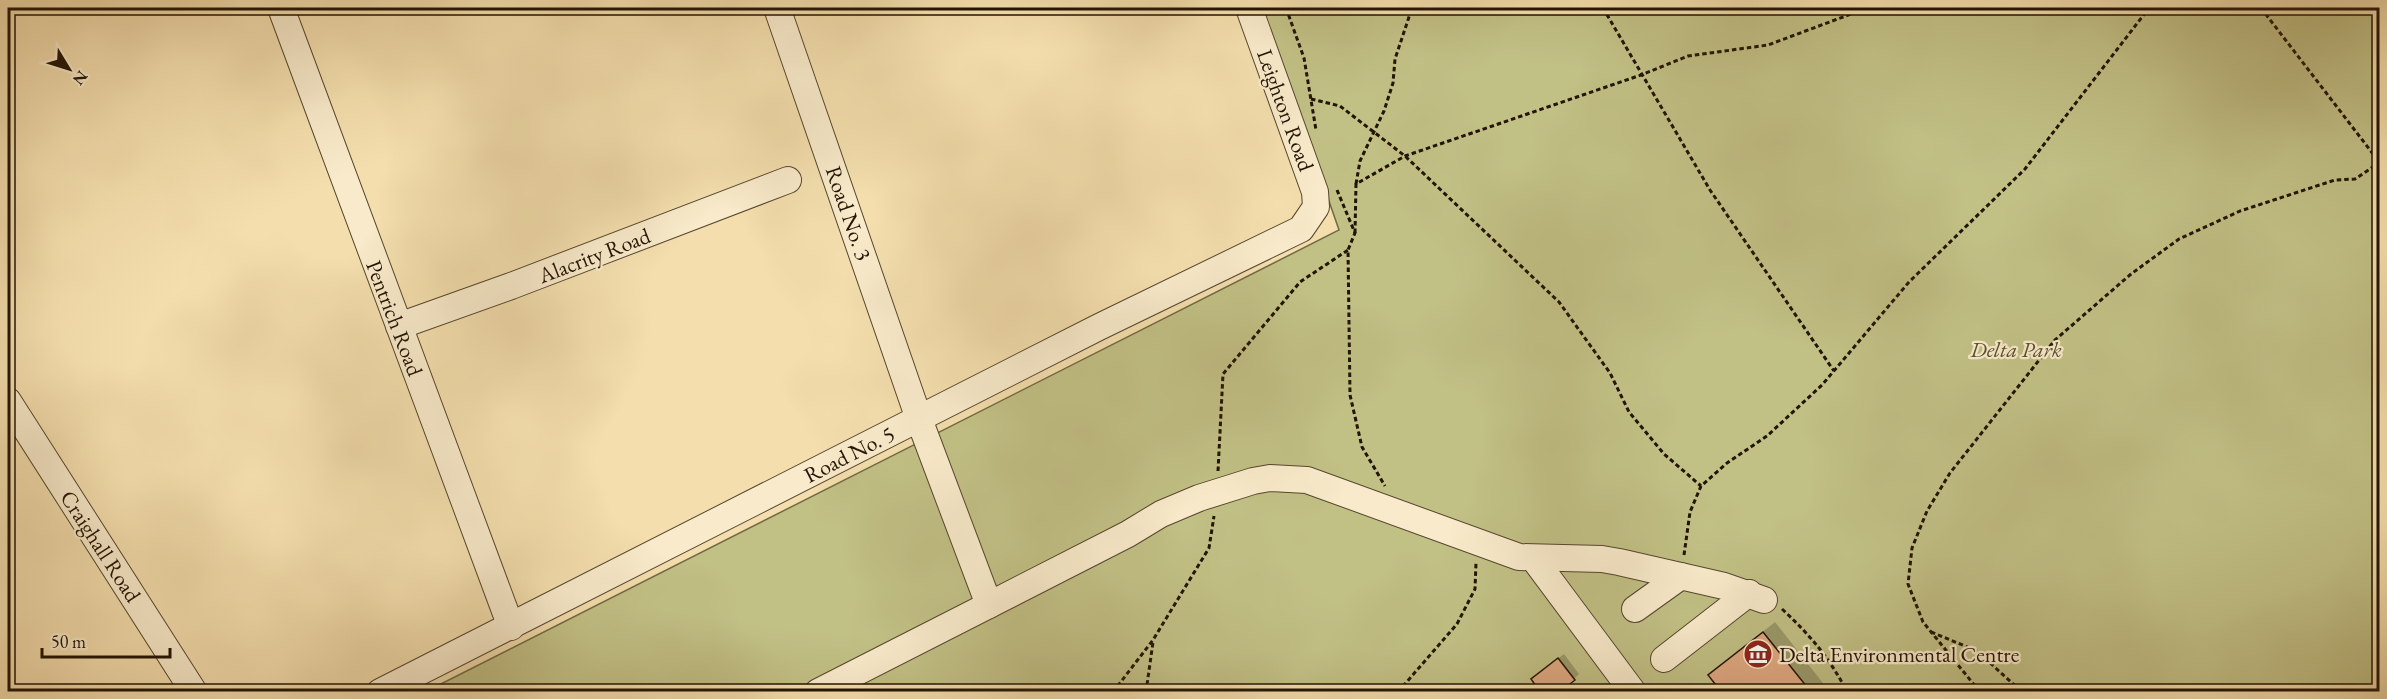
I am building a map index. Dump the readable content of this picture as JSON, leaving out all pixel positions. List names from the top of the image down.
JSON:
{
  "streets": {
    "street": [
      "Leighton Road",
      "Road No. 3",
      "Alacrity Road",
      "Pentrich Road",
      "Road No. 5",
      "Craighall Road"
    ]
  },
  "crossings": [
    ["Leighton Road", "Road No. 5"],
    ["Road No. 3", "Road No. 5"],
    ["Alacrity Road", "Pentrich Road"],
    ["Pentrich Road", "Road No. 5"]
  ],
  "parks": ["Delta Park"],
  "places": {
    "museum": ["Delta Environmental Centre"]
  },
  "scale_bar": "50 m",
  "north": "bottom right"
}
